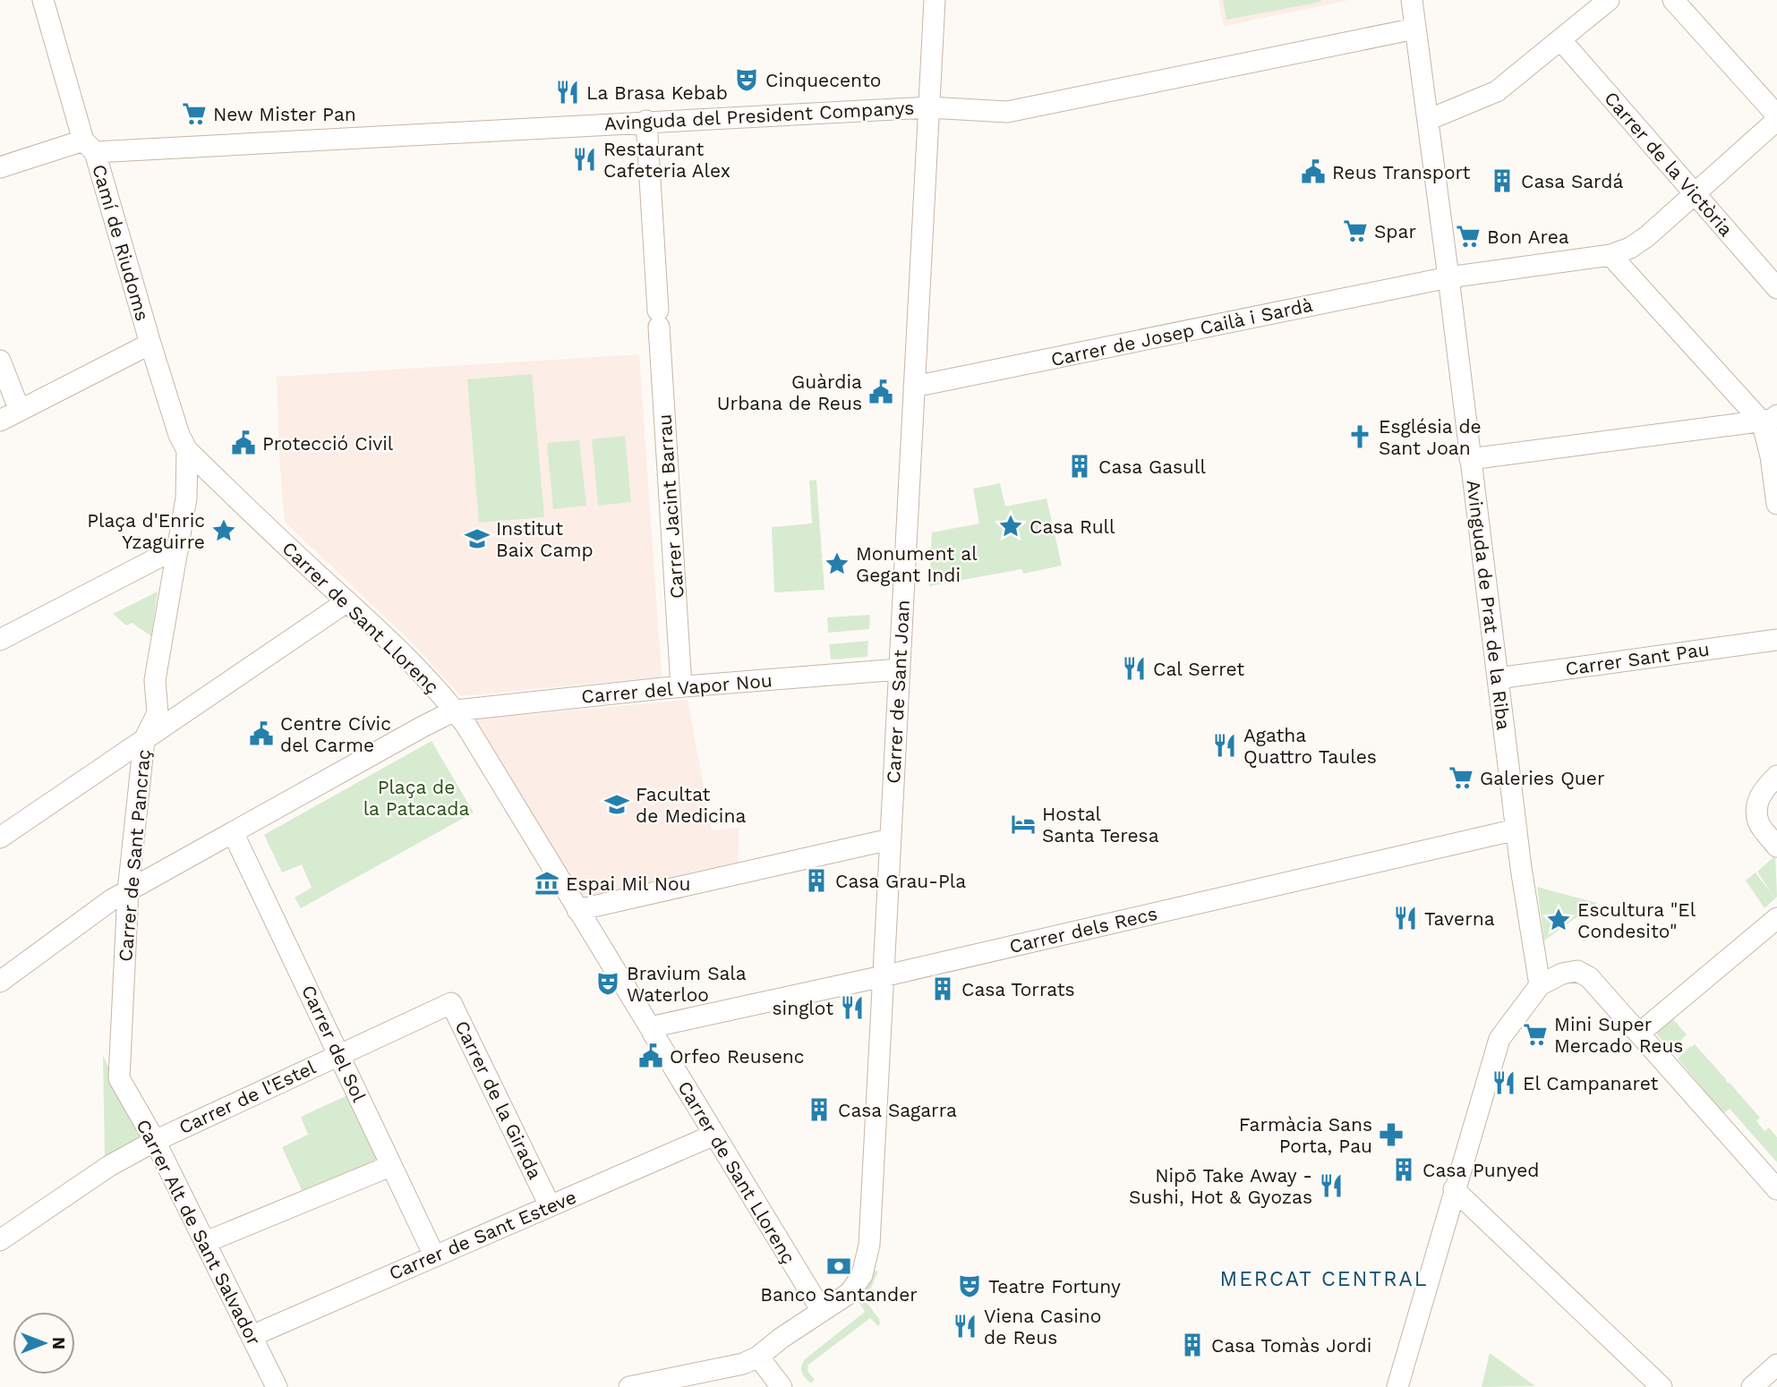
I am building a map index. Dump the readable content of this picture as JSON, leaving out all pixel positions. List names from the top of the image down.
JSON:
{
  "streets": {
    "street": [
      "Avinguda del President Companys",
      "Carrer de la Victòria",
      "Camí de Riudoms",
      "Carrer de Josep Cailà i Sardà",
      "Carrer Jacint Barrau",
      "Avinguda de Prat de la Riba",
      "Carrer de Sant Llorenç",
      "Carrer Sant Pau",
      "Carrer del Vapor Nou",
      "Carrer de Sant Joan",
      "Carrer de Sant Pancraç",
      "Carrer dels Recs",
      "Carrer del Sol",
      "Carrer de l'Estel",
      "Carrer de la Girada",
      "Carrer Alt de Sant Salvador",
      "Carrer de Sant Esteve"
    ]
  },
  "crossings": [
    ["Avinguda del President Companys", "Camí de Riudoms"],
    ["Avinguda del President Companys", "Carrer Jacint Barrau"],
    ["Avinguda del President Companys", "Avinguda de Prat de la Riba"],
    ["Avinguda del President Companys", "Carrer de Sant Joan"],
    ["Carrer de la Victòria", "Carrer de Josep Cailà i Sardà"],
    ["Camí de Riudoms", "Carrer de Sant Llorenç"],
    ["Camí de Riudoms", "Carrer de Sant Pancraç"],
    ["Carrer de Josep Cailà i Sardà", "Avinguda de Prat de la Riba"],
    ["Carrer de Josep Cailà i Sardà", "Carrer de Sant Joan"],
    ["Carrer Jacint Barrau", "Carrer del Vapor Nou"],
    ["Avinguda de Prat de la Riba", "Carrer Sant Pau"],
    ["Avinguda de Prat de la Riba", "Carrer dels Recs"],
    ["Carrer de Sant Llorenç", "Carrer del Vapor Nou"],
    ["Carrer de Sant Llorenç", "Carrer de Sant Joan"],
    ["Carrer de Sant Llorenç", "Carrer de Sant Pancraç"],
    ["Carrer de Sant Llorenç", "Carrer dels Recs"],
    ["Carrer de Sant Llorenç", "Carrer de Sant Esteve"],
    ["Carrer del Vapor Nou", "Carrer de Sant Joan"],
    ["Carrer de Sant Joan", "Carrer dels Recs"],
    ["Carrer de Sant Pancraç", "Carrer Alt de Sant Salvador"],
    ["Carrer del Sol", "Carrer de l'Estel"],
    ["Carrer del Sol", "Carrer de la Girada"],
    ["Carrer del Sol", "Carrer de Sant Esteve"],
    ["Carrer de l'Estel", "Carrer de la Girada"],
    ["Carrer de l'Estel", "Carrer Alt de Sant Salvador"],
    ["Carrer de la Girada", "Carrer de Sant Esteve"],
    ["Carrer Alt de Sant Salvador", "Carrer de Sant Esteve"]
  ],
  "districts": ["MERCAT CENTRAL"],
  "parks": ["Plaça de la Patacada"],
  "places": {
    "theatre": ["Cinquecento", "Bravium Sala Waterloo", "Teatre Fortuny"],
    "restaurant": [
      "La Brasa Kebab",
      "Restaurant Cafeteria Alex",
      "Cal Serret",
      "Agatha Quattro Taules",
      "Taverna",
      "singlot",
      "El Campanaret",
      "Nipō Take Away - Sushi, Hot & Gyozas",
      "Viena Casino de Reus"
    ],
    "supermarket": [
      "New Mister Pan",
      "Spar",
      "Bon Area",
      "Galeries Quer",
      "Mini Super Mercado Reus"
    ],
    "public building": [
      "Reus Transport",
      "Guàrdia Urbana de Reus",
      "Protecció Civil",
      "Centre Cívic del Carme",
      "Orfeo Reusenc"
    ],
    "building": [
      "Casa Sardá",
      "Casa Gasull",
      "Casa Grau-Pla",
      "Casa Torrats",
      "Casa Sagarra",
      "Casa Punyed",
      "Casa Tomàs Jordi"
    ],
    "church": ["Església de Sant Joan"],
    "place": [
      "Casa Rull",
      "Plaça d'Enric Yzaguirre",
      "Monument al Gegant Indi",
      "Escultura \"El Condesito\""
    ],
    "school or university": ["Institut Baix Camp", "Facultat de Medicina"],
    "hotel": ["Hostal Santa Teresa"],
    "museum": ["Espai Mil Nou"],
    "pharmacy": ["Farmàcia Sans Porta, Pau"],
    "bank": ["Banco Santander"]
  },
  "north": "right"
}
